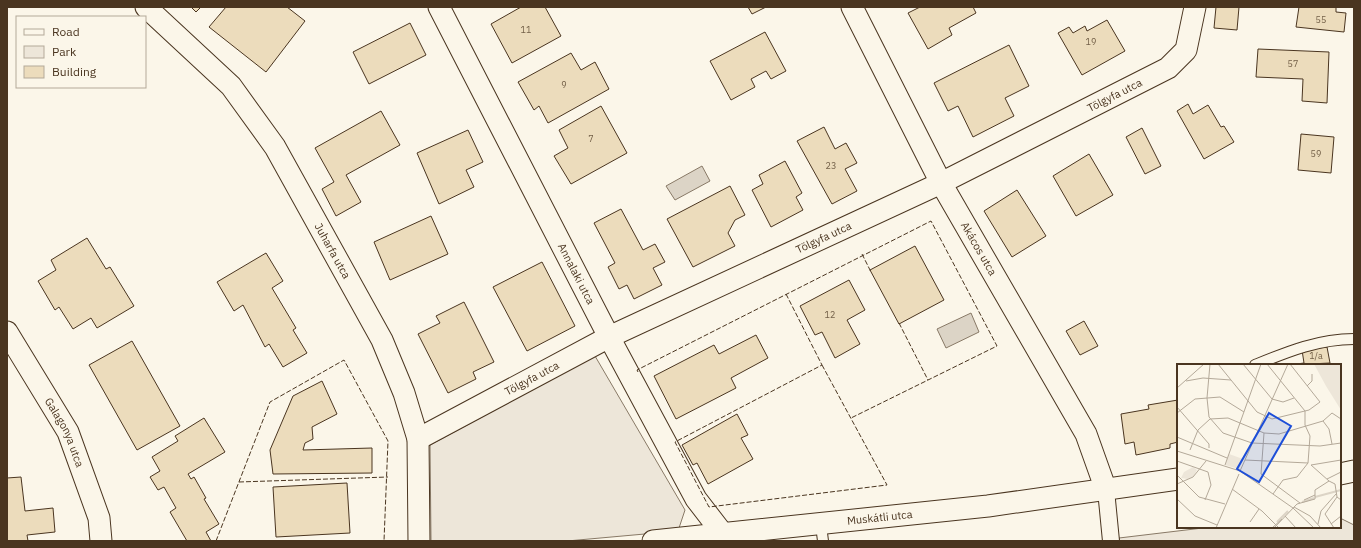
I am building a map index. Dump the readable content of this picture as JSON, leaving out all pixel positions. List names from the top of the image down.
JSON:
{
  "streets": {
    "street": [
      "Tölgyfa utca",
      "Akácos utca",
      "Juharfa utca",
      "Annalaki utca",
      "Galagonya utca",
      "Muskátli utca"
    ]
  },
  "crossings": [
    ["Tölgyfa utca", "Akácos utca"],
    ["Tölgyfa utca", "Juharfa utca"],
    ["Tölgyfa utca", "Annalaki utca"],
    ["Akácos utca", "Muskátli utca"],
    ["Annalaki utca", "Muskátli utca"]
  ],
  "house_numbers": [
    "55",
    "11",
    "19",
    "57",
    "9",
    "7",
    "59",
    "23",
    "12",
    "1/a"
  ],
  "legend": ["Road", "Park", "Building"]
}
